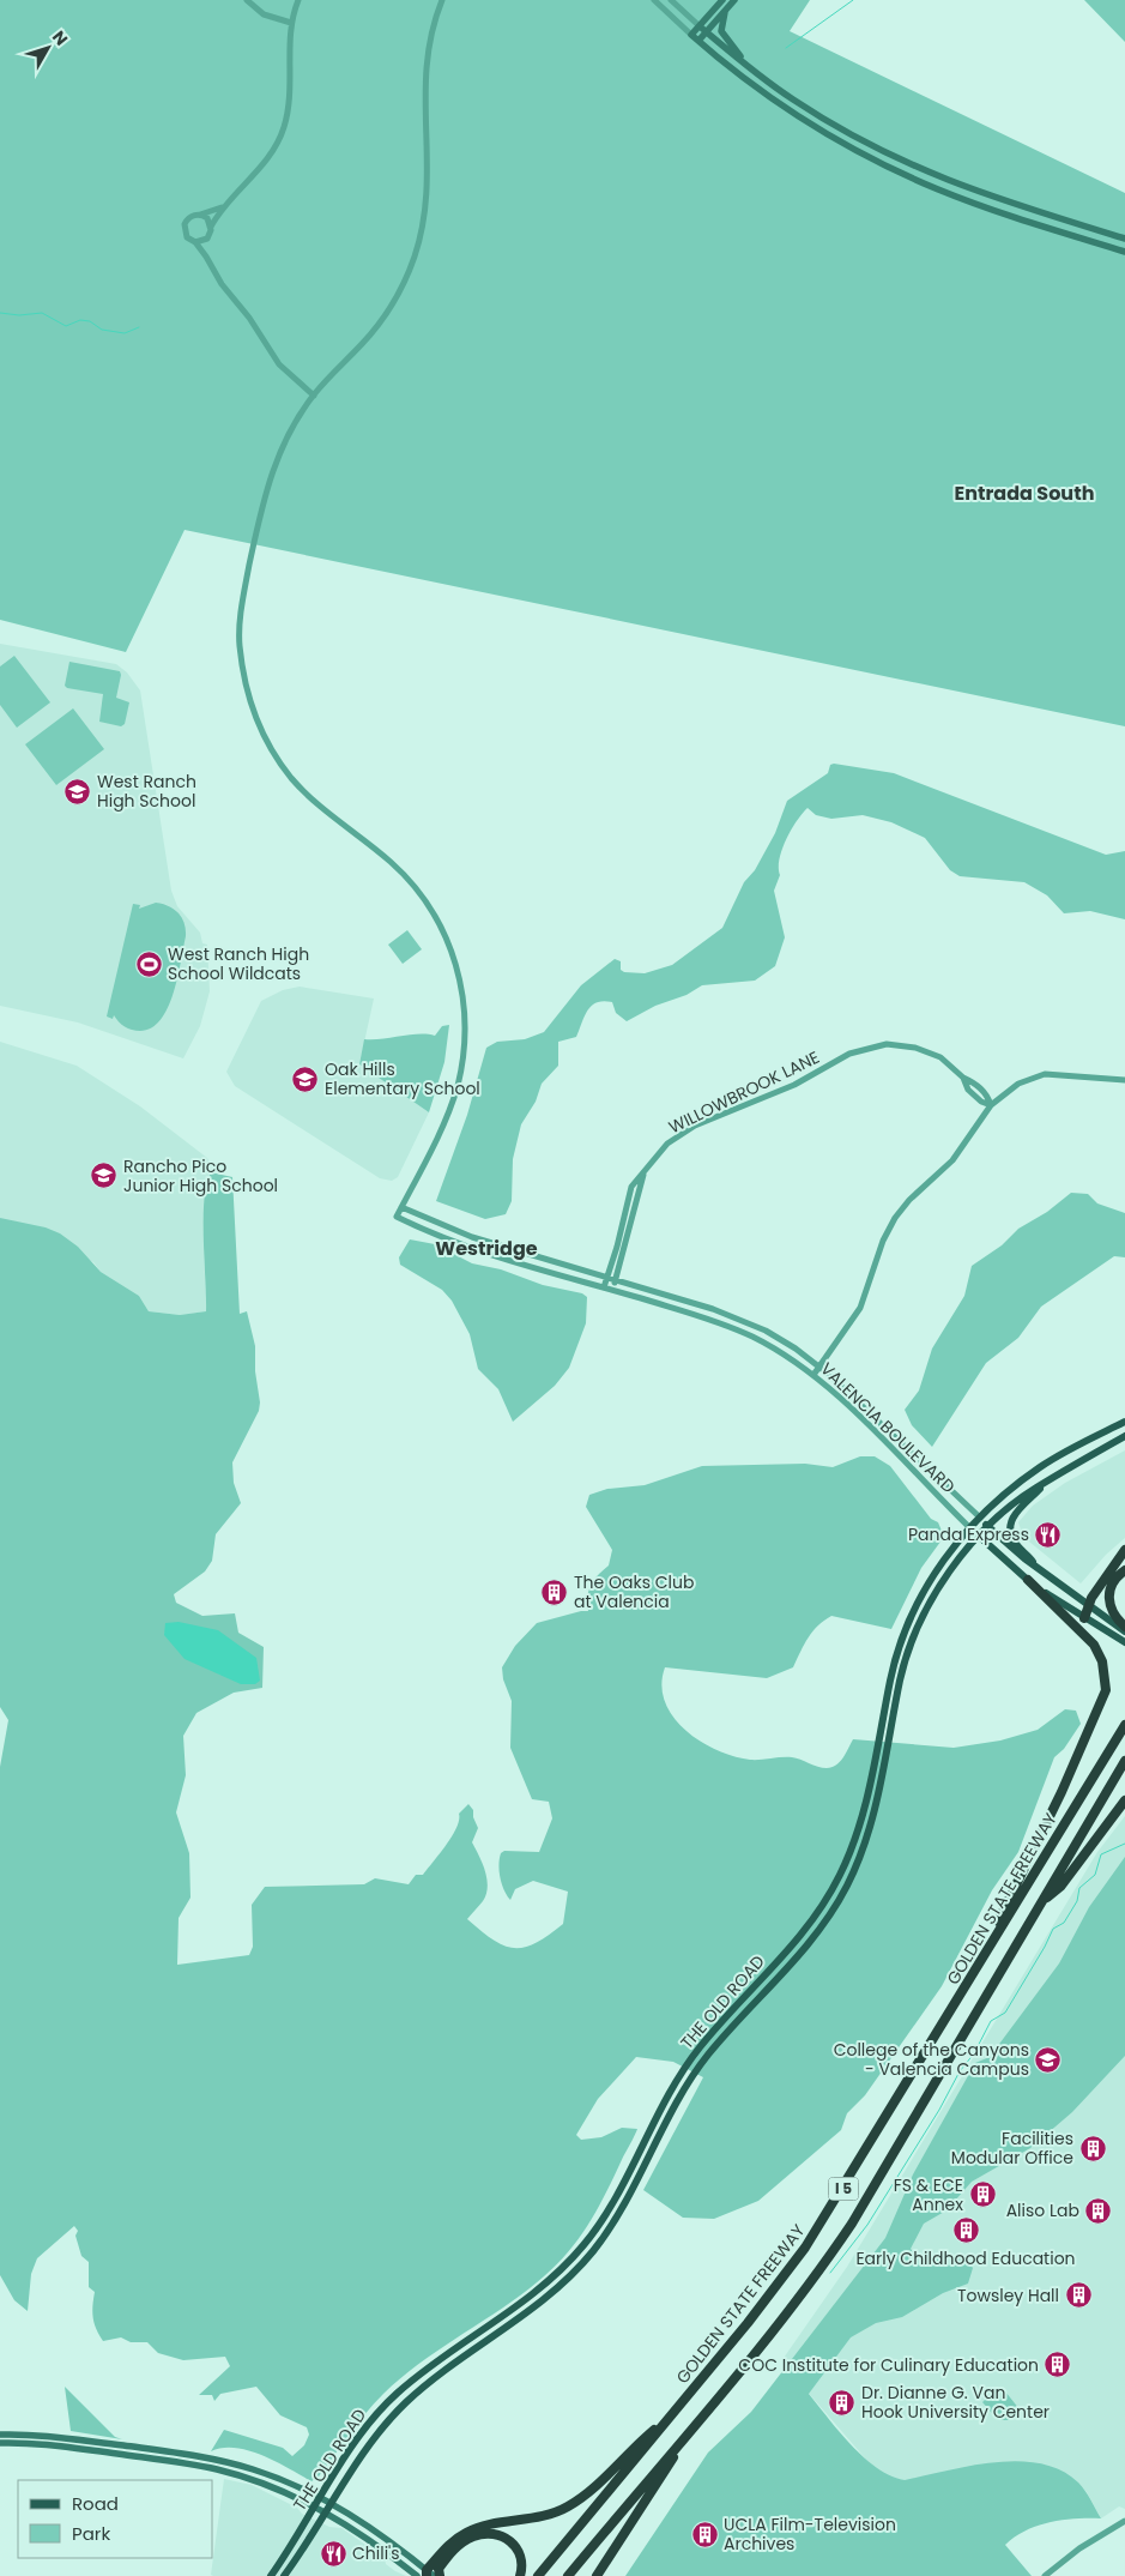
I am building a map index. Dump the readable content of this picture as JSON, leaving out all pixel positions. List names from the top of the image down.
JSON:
{
  "streets": {
    "highway": ["GOLDEN STATE FREEWAY", "I 5"],
    "main road": ["VALENCIA BOULEVARD", "THE OLD ROAD"],
    "street": ["WILLOWBROOK LANE"]
  },
  "crossings": [
    ["WILLOWBROOK LANE", "VALENCIA BOULEVARD"],
    ["VALENCIA BOULEVARD", "THE OLD ROAD"]
  ],
  "districts": ["Entrada South", "Westridge"],
  "places": {
    "school or university": [
      "West Ranch High School",
      "Oak Hills Elementary School",
      "Rancho Pico Junior High School",
      "College of the Canyons - Valencia Campus"
    ],
    "sports": ["West Ranch High School Wildcats"],
    "restaurant": ["Panda Express", "Chili's"],
    "building": [
      "The Oaks Club at Valencia",
      "Facilities Modular Office",
      "FS & ECE Annex",
      "Aliso Lab",
      "Early Childhood Education",
      "Towsley Hall",
      "COC Institute for Culinary Education",
      "Dr. Dianne G. Van Hook University Center",
      "UCLA Film-Television Archives"
    ]
  },
  "legend": ["Road", "Park"],
  "north": "top right"
}
